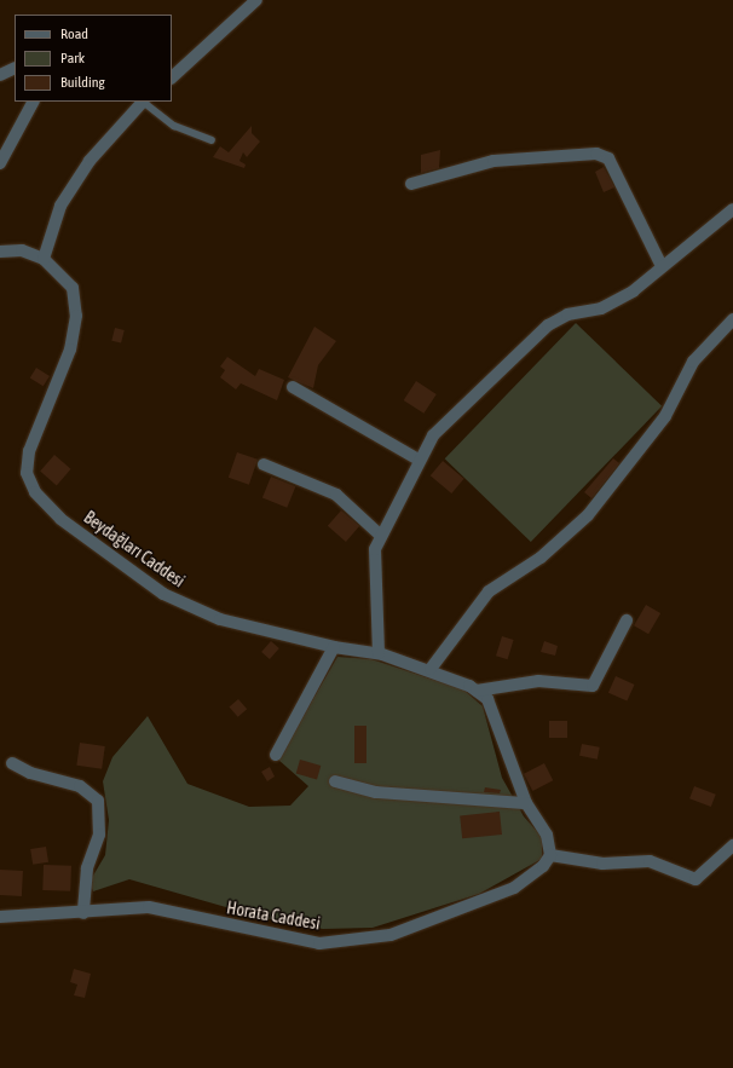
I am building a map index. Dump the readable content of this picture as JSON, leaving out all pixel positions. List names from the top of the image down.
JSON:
{
  "streets": {
    "street": ["Beydağları Caddesi", "Horata Caddesi"]
  },
  "crossings": [
    ["Beydağları Caddesi", "Horata Caddesi"]
  ],
  "legend": ["Road", "Park", "Building"]
}
